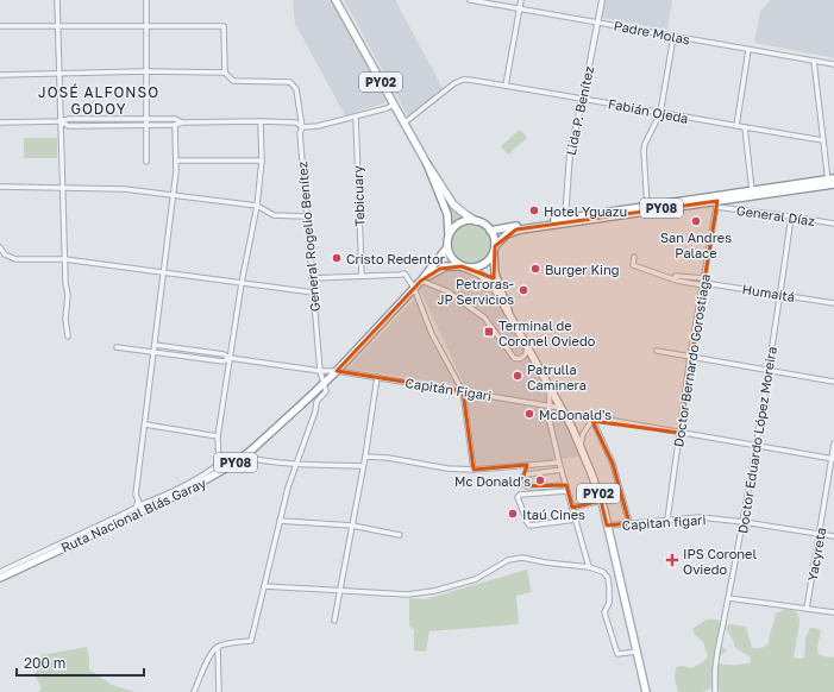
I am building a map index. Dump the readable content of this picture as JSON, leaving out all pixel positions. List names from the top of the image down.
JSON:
{
  "streets": {
    "main road": ["PY02", "PY08", "Ruta Nacional Blás Garay"],
    "street": [
      "Padre Molas",
      "Lida P. Benítez",
      "Fabián Ojeda",
      "Tebicuary",
      "General Díaz",
      "General Rogelio Benítez",
      "Humaitá",
      "Doctor Bernardo Gorostiaga",
      "Capitán Figari",
      "Doctor Eduardo López Moreira",
      "Capitan figari",
      "Yacyreta"
    ]
  },
  "crossings": [
    ["Padre Molas", "Lida P. Benítez"],
    ["PY02", "Fabián Ojeda"],
    ["PY02", "PY08"],
    ["PY02", "Capitán Figari"],
    ["PY02", "Ruta Nacional Blás Garay"],
    ["PY02", "Capitan figari"],
    ["Lida P. Benítez", "Fabián Ojeda"],
    ["Lida P. Benítez", "PY08"],
    ["PY08", "General Díaz"],
    ["PY08", "Doctor Bernardo Gorostiaga"],
    ["PY08", "Ruta Nacional Blás Garay"],
    ["General Díaz", "Doctor Bernardo Gorostiaga"],
    ["General Díaz", "Doctor Eduardo López Moreira"],
    ["General Rogelio Benítez", "Capitán Figari"],
    ["General Rogelio Benítez", "Ruta Nacional Blás Garay"],
    ["Humaitá", "Doctor Bernardo Gorostiaga"],
    ["Humaitá", "Doctor Eduardo López Moreira"],
    ["Doctor Bernardo Gorostiaga", "Capitan figari"],
    ["Capitán Figari", "Ruta Nacional Blás Garay"],
    ["Doctor Eduardo López Moreira", "Capitan figari"],
    ["Capitan figari", "Yacyreta"]
  ],
  "districts": ["JOSÉ ALFONSO GODOY"],
  "places": {
    "other": [
      "Hotel Yguazu",
      "San Andres Palace",
      "Cristo Redentor",
      "Burger King",
      "Petroras- JP Servicios",
      "Patrulla Caminera",
      "McDonald's",
      "Mc Donald's",
      "Itaú Cines"
    ],
    "transit": ["Terminal de Coronel Oviedo"],
    "health": ["IPS Coronel Oviedo"]
  },
  "scale_bar": "200 m"
}
